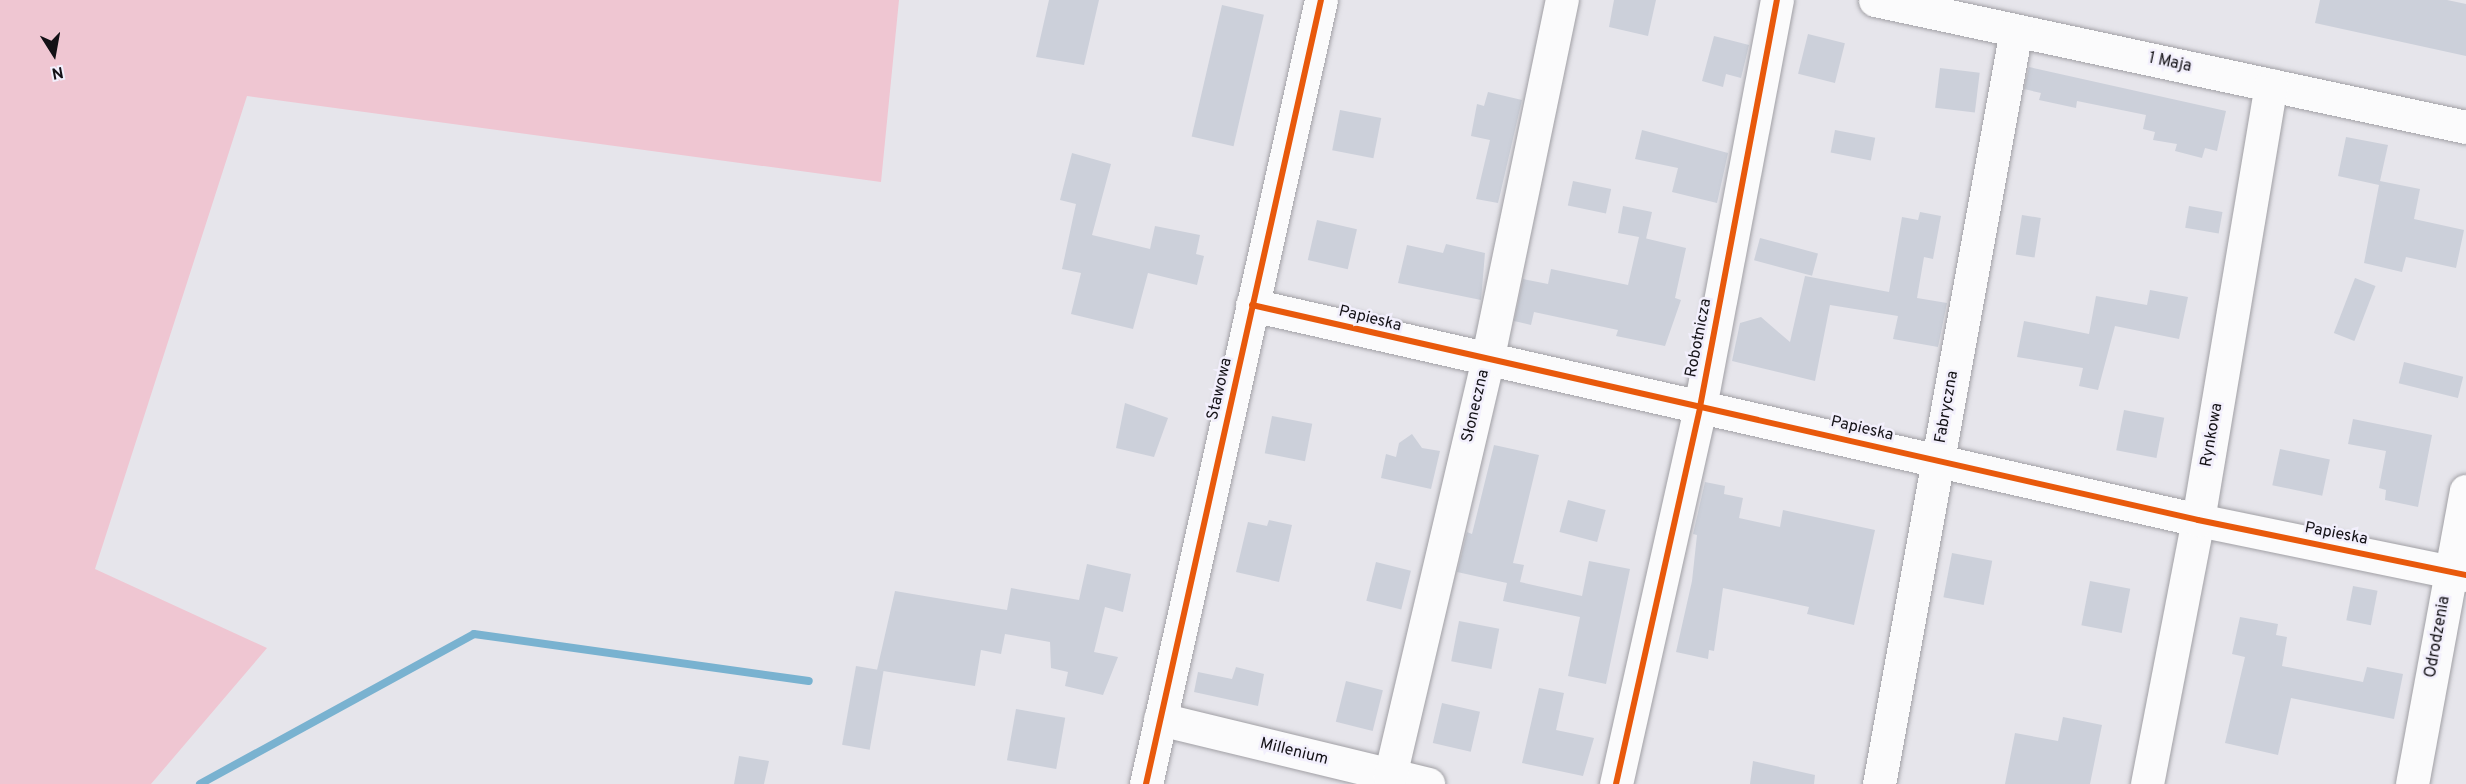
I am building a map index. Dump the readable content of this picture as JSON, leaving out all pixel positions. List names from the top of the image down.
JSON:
{
  "streets": {
    "street": [
      "1 Maja",
      "Papieska",
      "Robotnicza",
      "Stawowa",
      "Słoneczna",
      "Fabryczna",
      "Rynkowa",
      "Odrodzenia",
      "Millenium"
    ]
  },
  "crossings": [
    ["1 Maja", "Fabryczna"],
    ["1 Maja", "Rynkowa"],
    ["Papieska", "Robotnicza"],
    ["Papieska", "Stawowa"],
    ["Papieska", "Słoneczna"],
    ["Papieska", "Fabryczna"],
    ["Papieska", "Rynkowa"],
    ["Papieska", "Odrodzenia"],
    ["Stawowa", "Millenium"],
    ["Słoneczna", "Millenium"]
  ],
  "north": "bottom"
}
